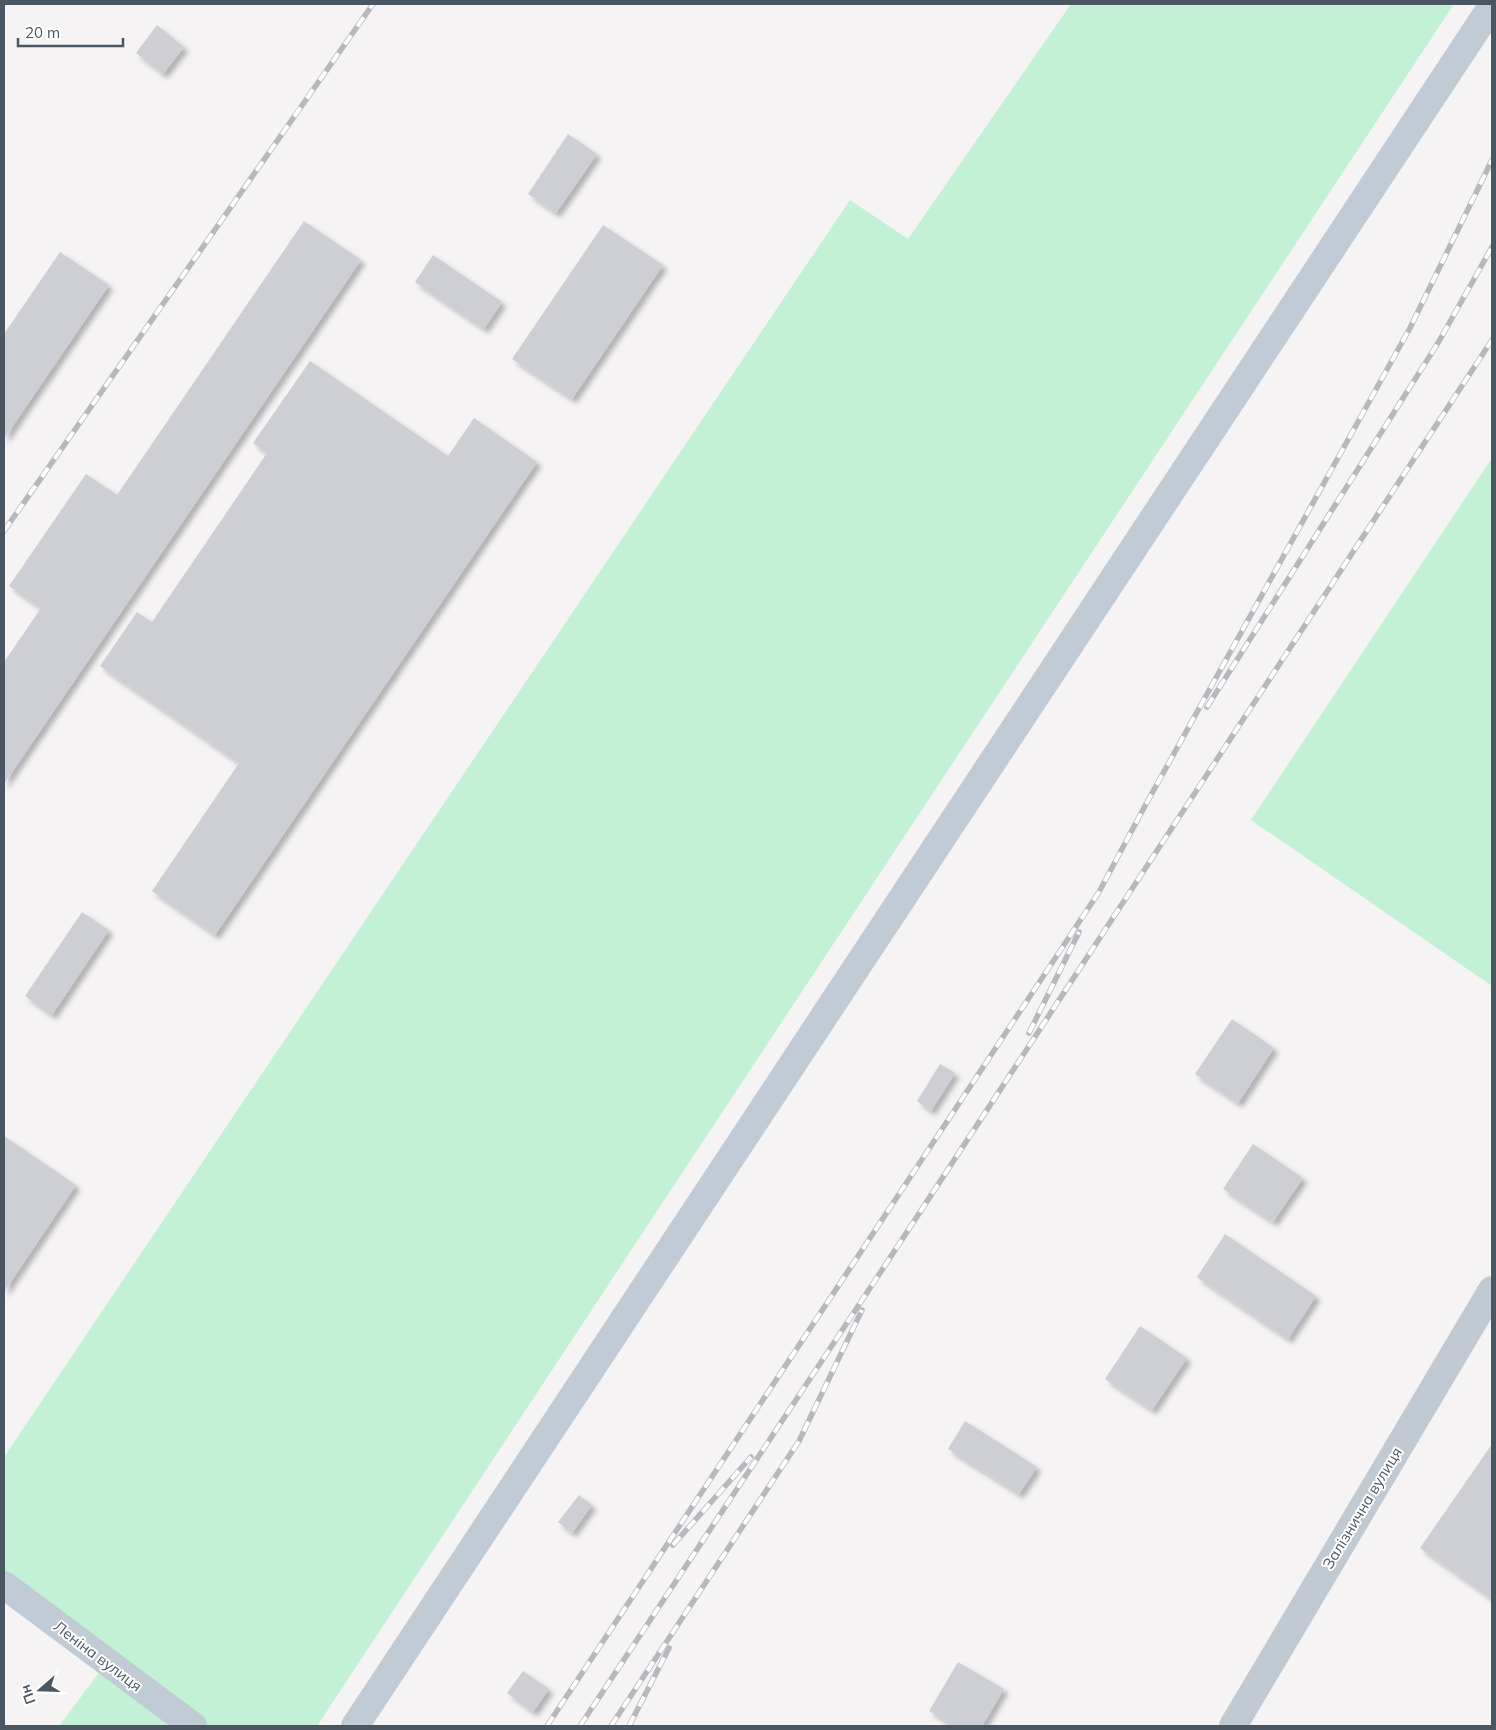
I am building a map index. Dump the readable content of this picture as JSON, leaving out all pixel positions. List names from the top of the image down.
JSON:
{
  "streets": {
    "street": ["Залізнична вулиця", "Леніна вулиця"]
  },
  "scale_bar": "20 m",
  "north": "left"
}
